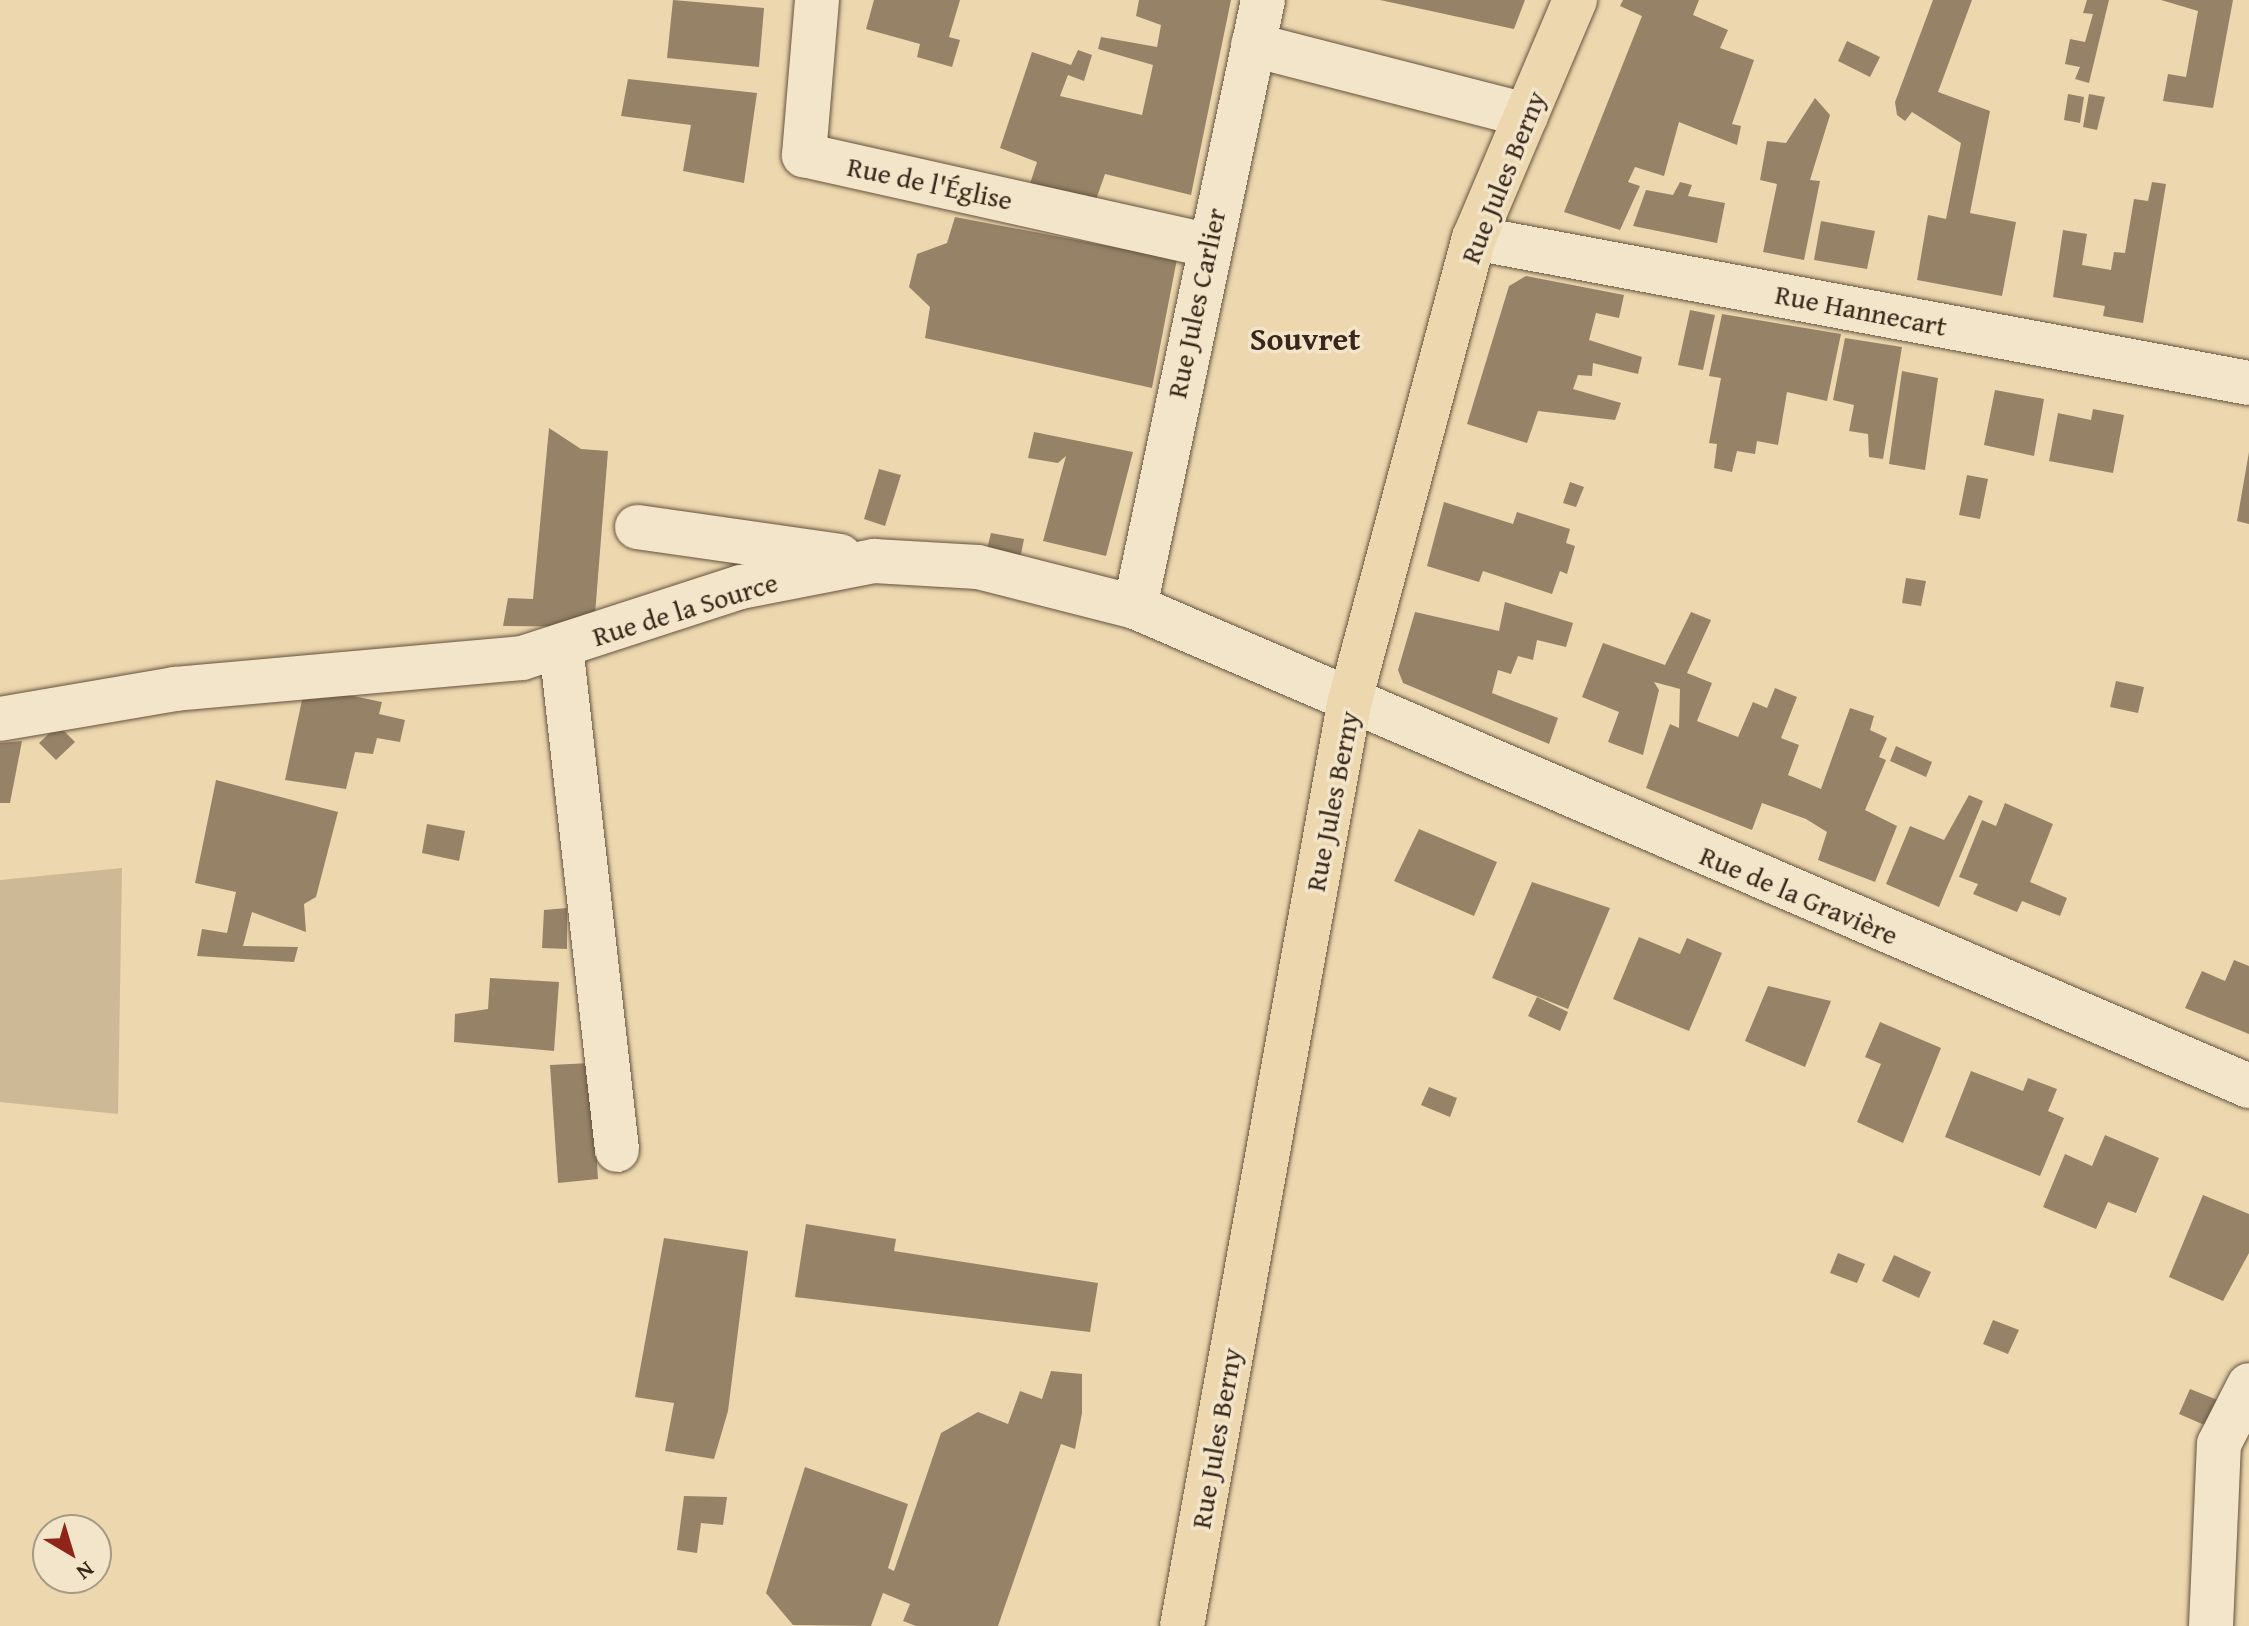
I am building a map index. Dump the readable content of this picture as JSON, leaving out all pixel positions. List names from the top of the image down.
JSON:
{
  "streets": {
    "main road": ["Rue Jules Berny"],
    "street": [
      "Rue de l'Église",
      "Rue Jules Carlier",
      "Rue Hannecart",
      "Rue de la Source",
      "Rue de la Gravière"
    ]
  },
  "crossings": [
    ["Rue Jules Berny", "Rue Hannecart"],
    ["Rue Jules Berny", "Rue de la Source"],
    ["Rue Jules Berny", "Rue de la Gravière"],
    ["Rue de l'Église", "Rue Jules Carlier"],
    ["Rue Jules Carlier", "Rue de la Source"],
    ["Rue de la Source", "Rue de la Gravière"]
  ],
  "districts": ["Souvret"],
  "north": "bottom right"
}
